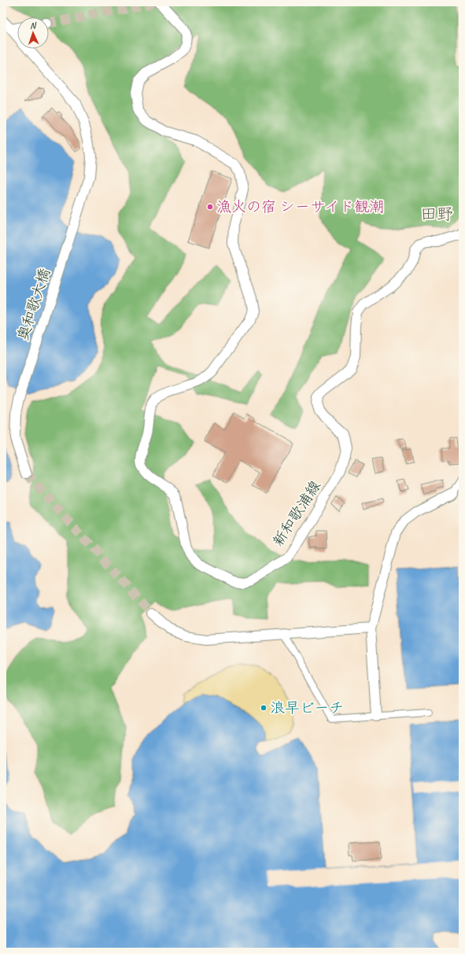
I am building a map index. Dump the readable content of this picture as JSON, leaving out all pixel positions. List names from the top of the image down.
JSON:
{
  "streets": {
    "main road": ["奥和歌大橋", "新和歌浦線"]
  },
  "districts": ["田野"],
  "places": ["漁火の宿 シーサイド観潮", "浪早ビーチ"],
  "north": "top"
}
